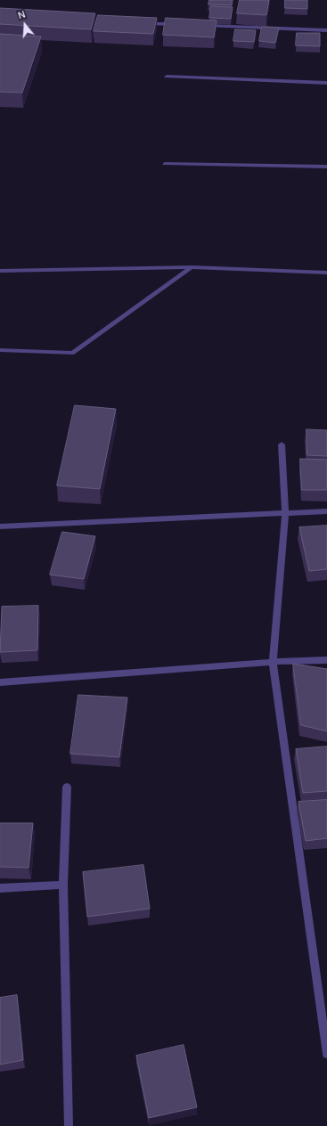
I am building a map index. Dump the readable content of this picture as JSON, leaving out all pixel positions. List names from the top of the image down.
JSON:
{
  "north": "top"
}
